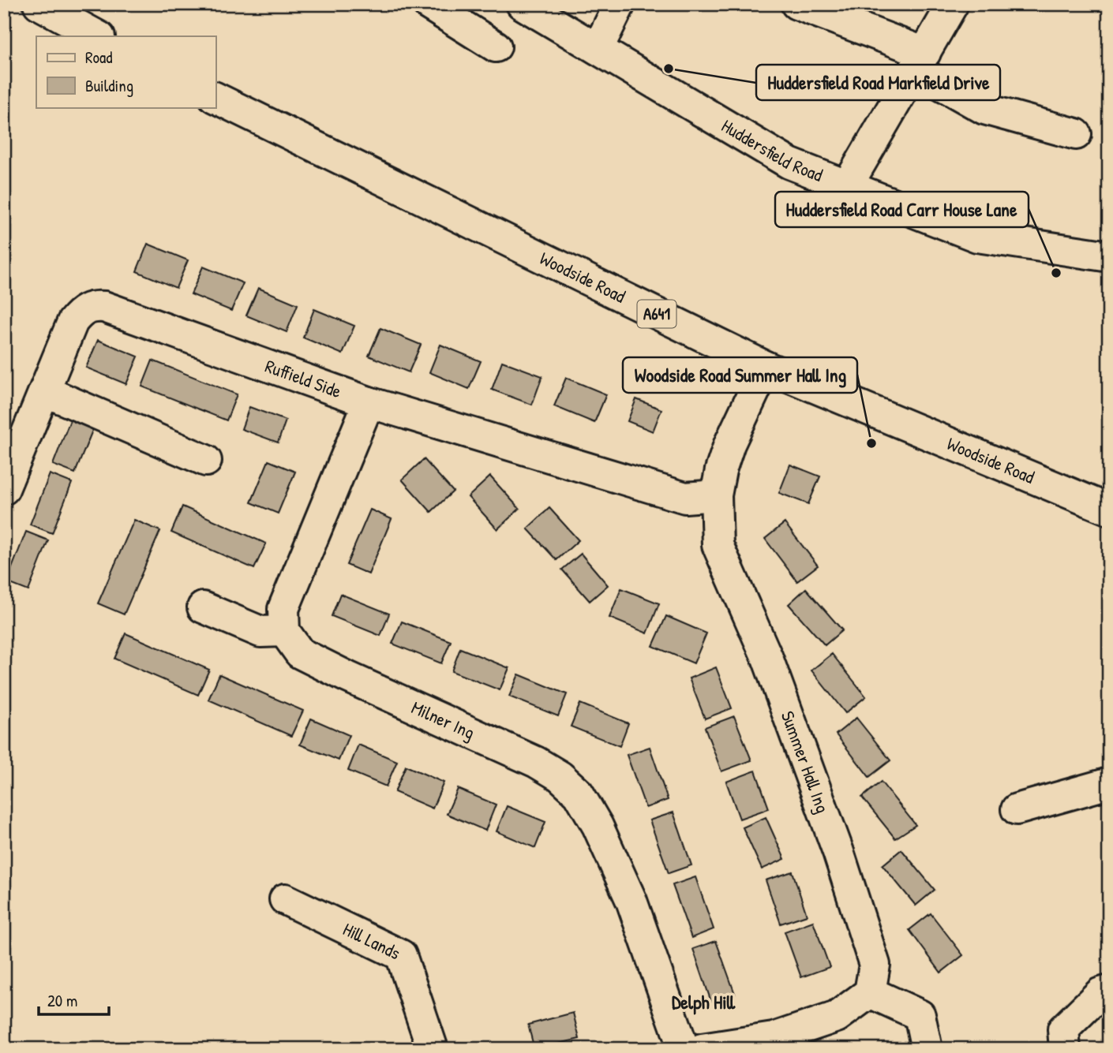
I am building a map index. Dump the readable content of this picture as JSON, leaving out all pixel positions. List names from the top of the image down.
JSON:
{
  "streets": {
    "street": [
      "Huddersfield Road",
      "Woodside Road",
      "A641",
      "Ruffield Side",
      "Milner Ing",
      "Summer Hall Ing",
      "Hill Lands"
    ]
  },
  "crossings": [
    ["Woodside Road", "Summer Hall Ing"],
    ["Ruffield Side", "Summer Hall Ing"]
  ],
  "districts": ["Delph Hill"],
  "places": ["Huddersfield Road Markfield Drive", "Huddersfield Road Carr House Lane", "Woodside Road Summer Hall Ing"],
  "legend": ["Road", "Building"],
  "scale_bar": "20 m"
}
